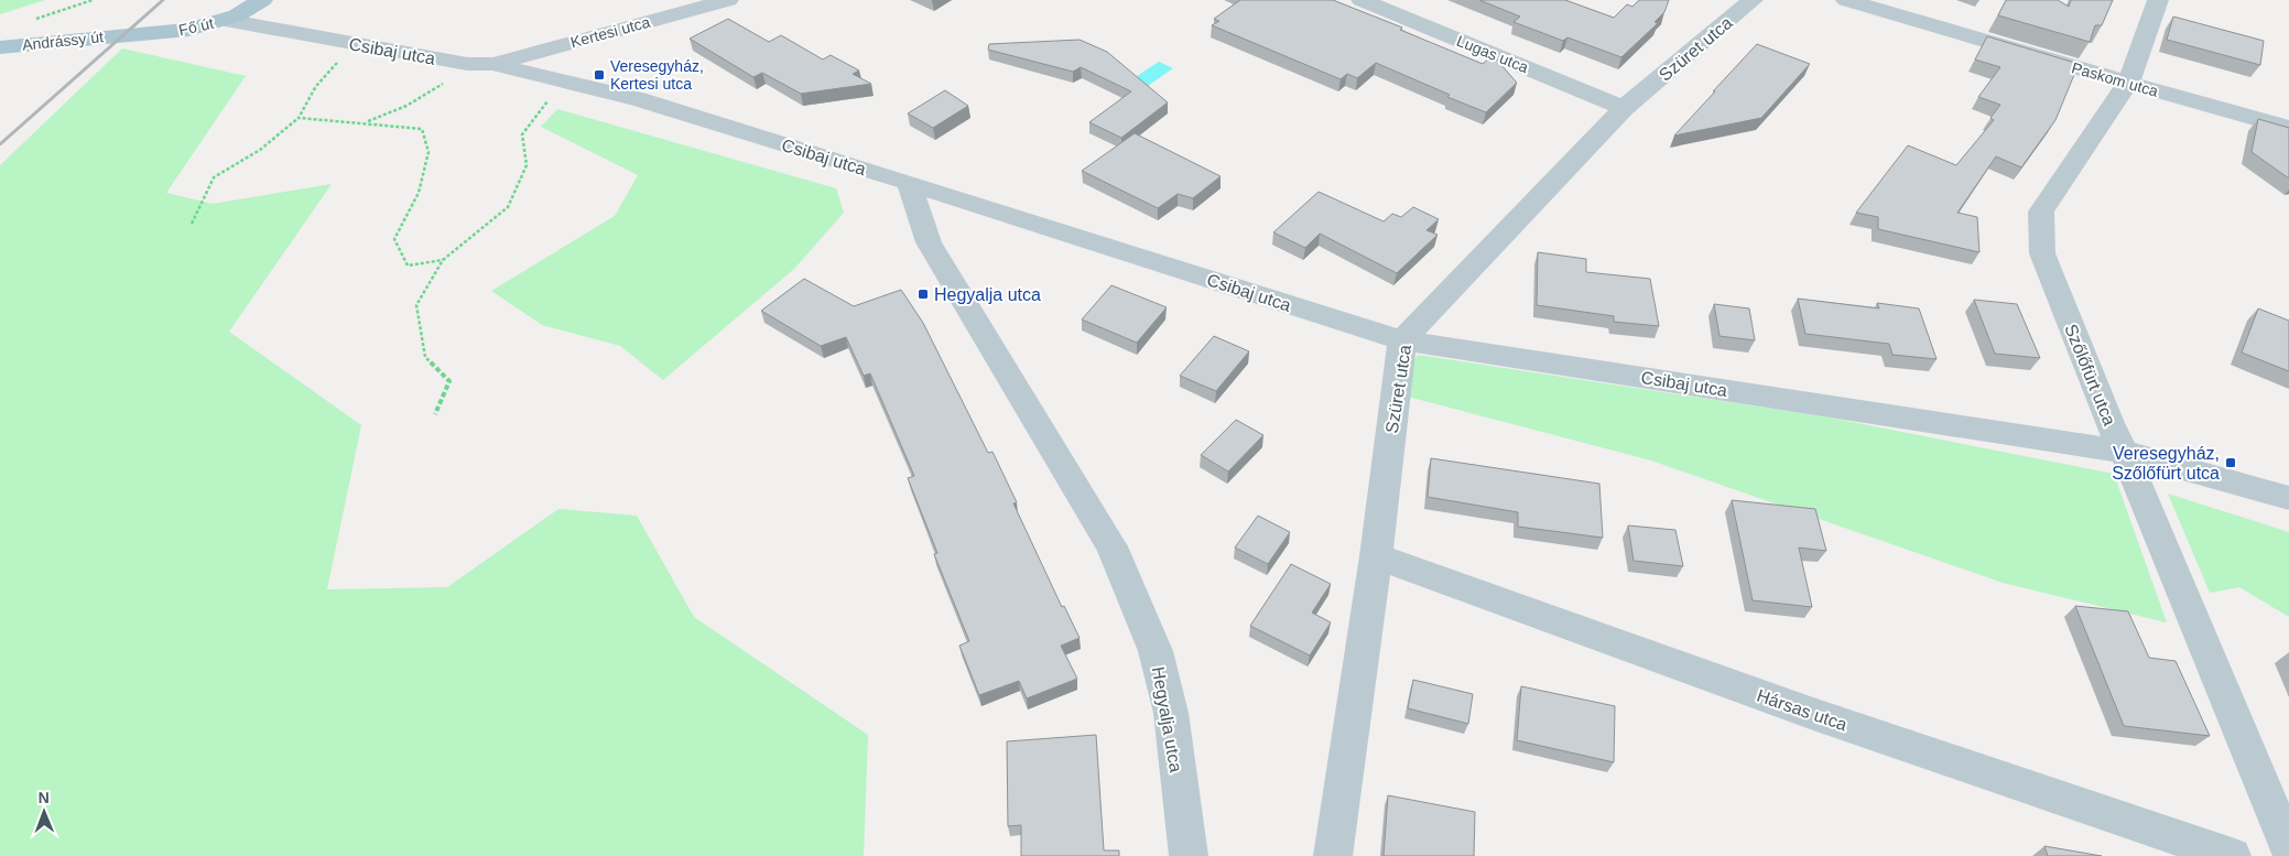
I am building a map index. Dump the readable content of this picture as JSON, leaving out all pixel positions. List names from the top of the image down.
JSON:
{
  "streets": {
    "main road": ["Fő út", "Andrássy út"],
    "street": [
      "Kertesi utca",
      "Szüret utca",
      "Csibaj utca",
      "Lugas utca",
      "Paskom utca",
      "Szőlőfürt utca",
      "Hársas utca",
      "Hegyalja utca"
    ]
  },
  "crossings": [
    ["Fő út", "Andrássy út"],
    ["Fő út", "Csibaj utca"],
    ["Kertesi utca", "Csibaj utca"],
    ["Szüret utca", "Csibaj utca"],
    ["Szüret utca", "Lugas utca"],
    ["Szüret utca", "Hársas utca"],
    ["Csibaj utca", "Szőlőfürt utca"],
    ["Csibaj utca", "Hegyalja utca"],
    ["Paskom utca", "Szőlőfürt utca"]
  ],
  "places": {
    "transit": ["Veresegyház, Kertesi utca", "Hegyalja utca", "Veresegyház, Szőlőfürt utca"]
  },
  "north": "top"
}
